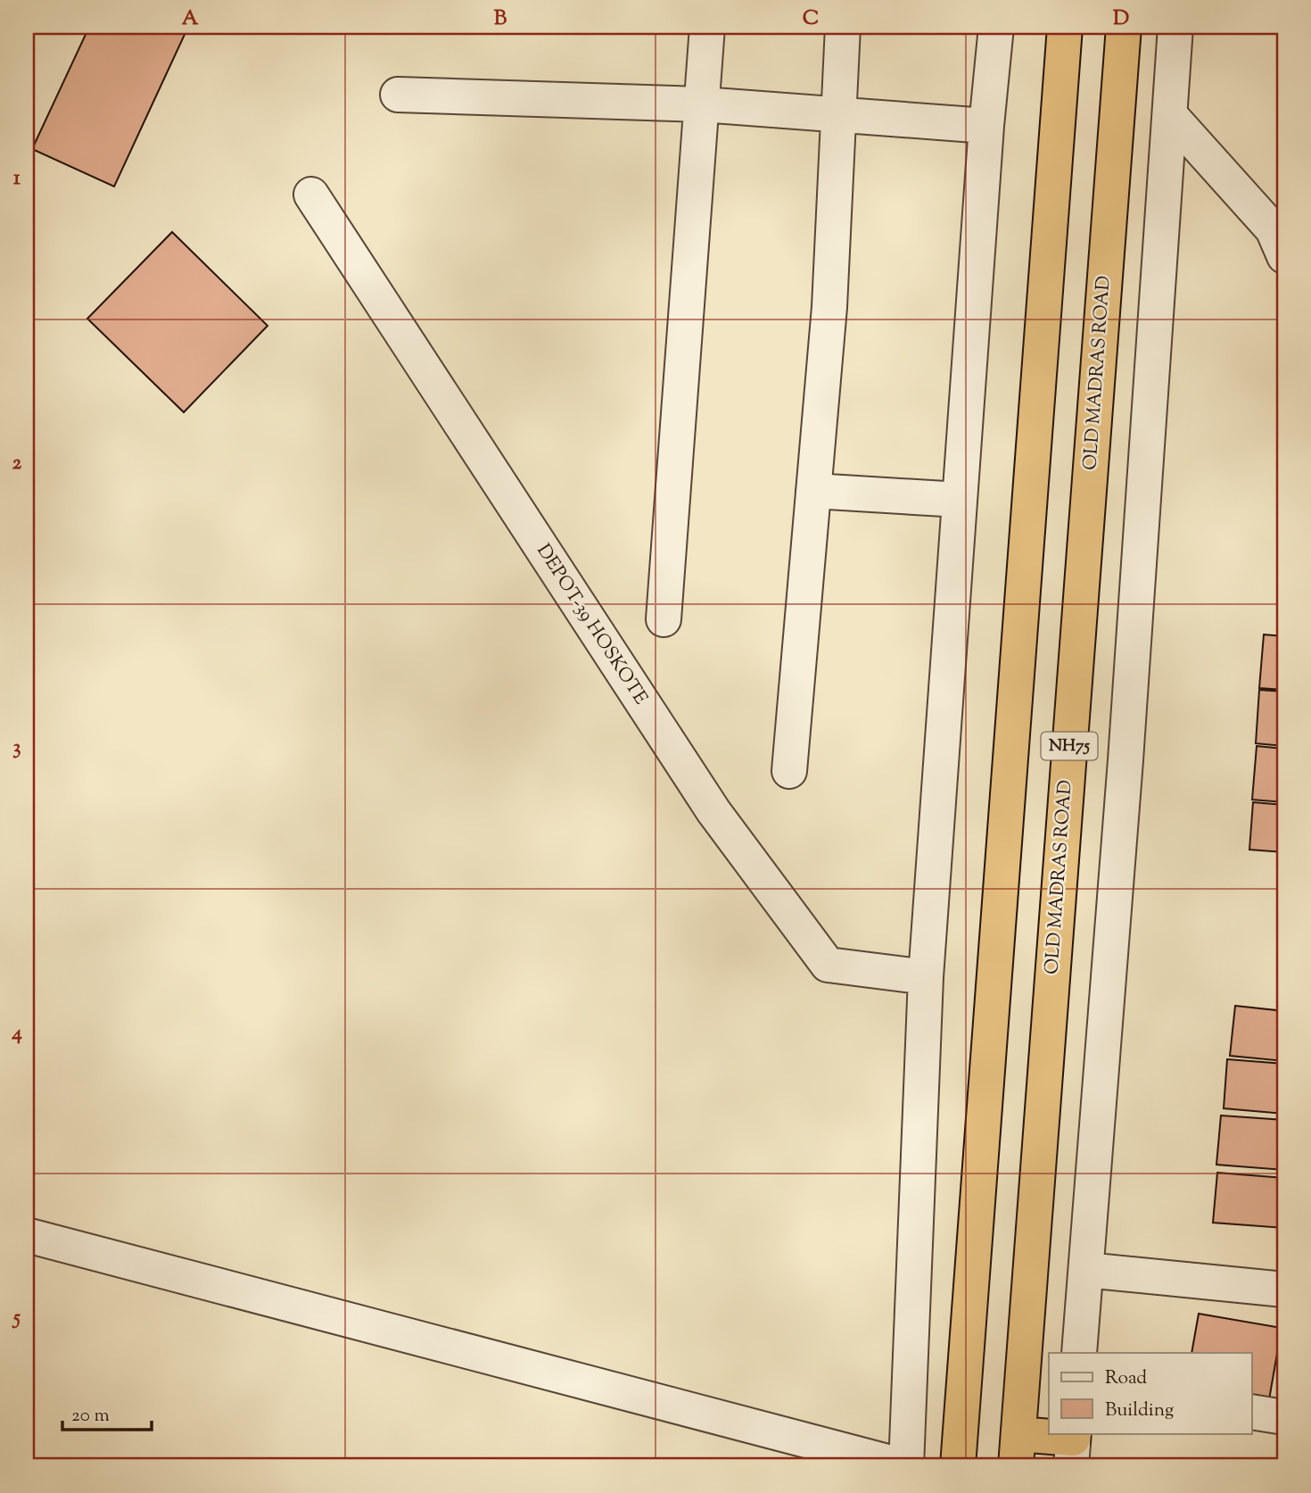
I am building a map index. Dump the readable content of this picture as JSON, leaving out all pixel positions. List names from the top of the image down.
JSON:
{
  "streets": {
    "highway": ["OLD MADRAS ROAD", "NH75"],
    "street": ["DEPOT-39 HOSKOTE"]
  },
  "legend": ["Road", "Building"],
  "scale_bar": "20 m",
  "grid": {
    "columns": [
      "A",
      "B",
      "C",
      "D"
    ],
    "rows": [
      "1",
      "2",
      "3",
      "4",
      "5"
    ]
  }
}
